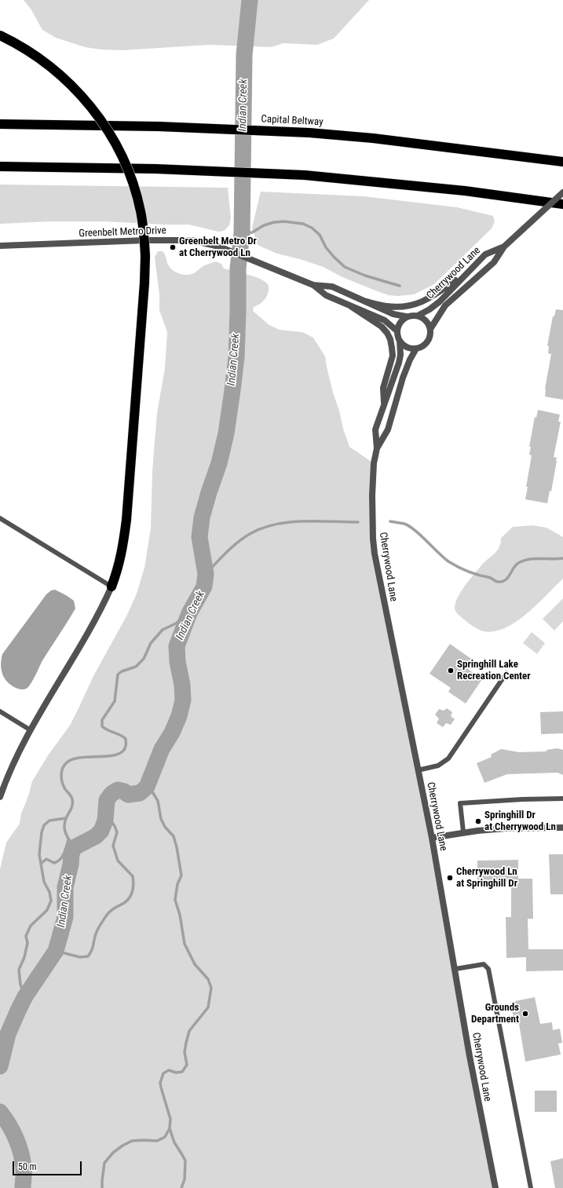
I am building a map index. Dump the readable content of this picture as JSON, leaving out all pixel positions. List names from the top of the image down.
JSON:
{
  "streets": {
    "highway": ["Capital Beltway"],
    "street": ["Greenbelt Metro Drive", "Cherrywood Lane"]
  },
  "crossings": [
    ["Greenbelt Metro Drive", "Cherrywood Lane"]
  ],
  "water": ["Indian Creek"],
  "places": [
    "Greenbelt Metro Dr at Cherrywood Ln",
    "Springhill Lake Recreation Center",
    "Springhill Dr at Cherrywood Ln",
    "Cherrywood Ln at Springhill Dr",
    "Grounds Department"
  ],
  "scale_bar": "50 m"
}
